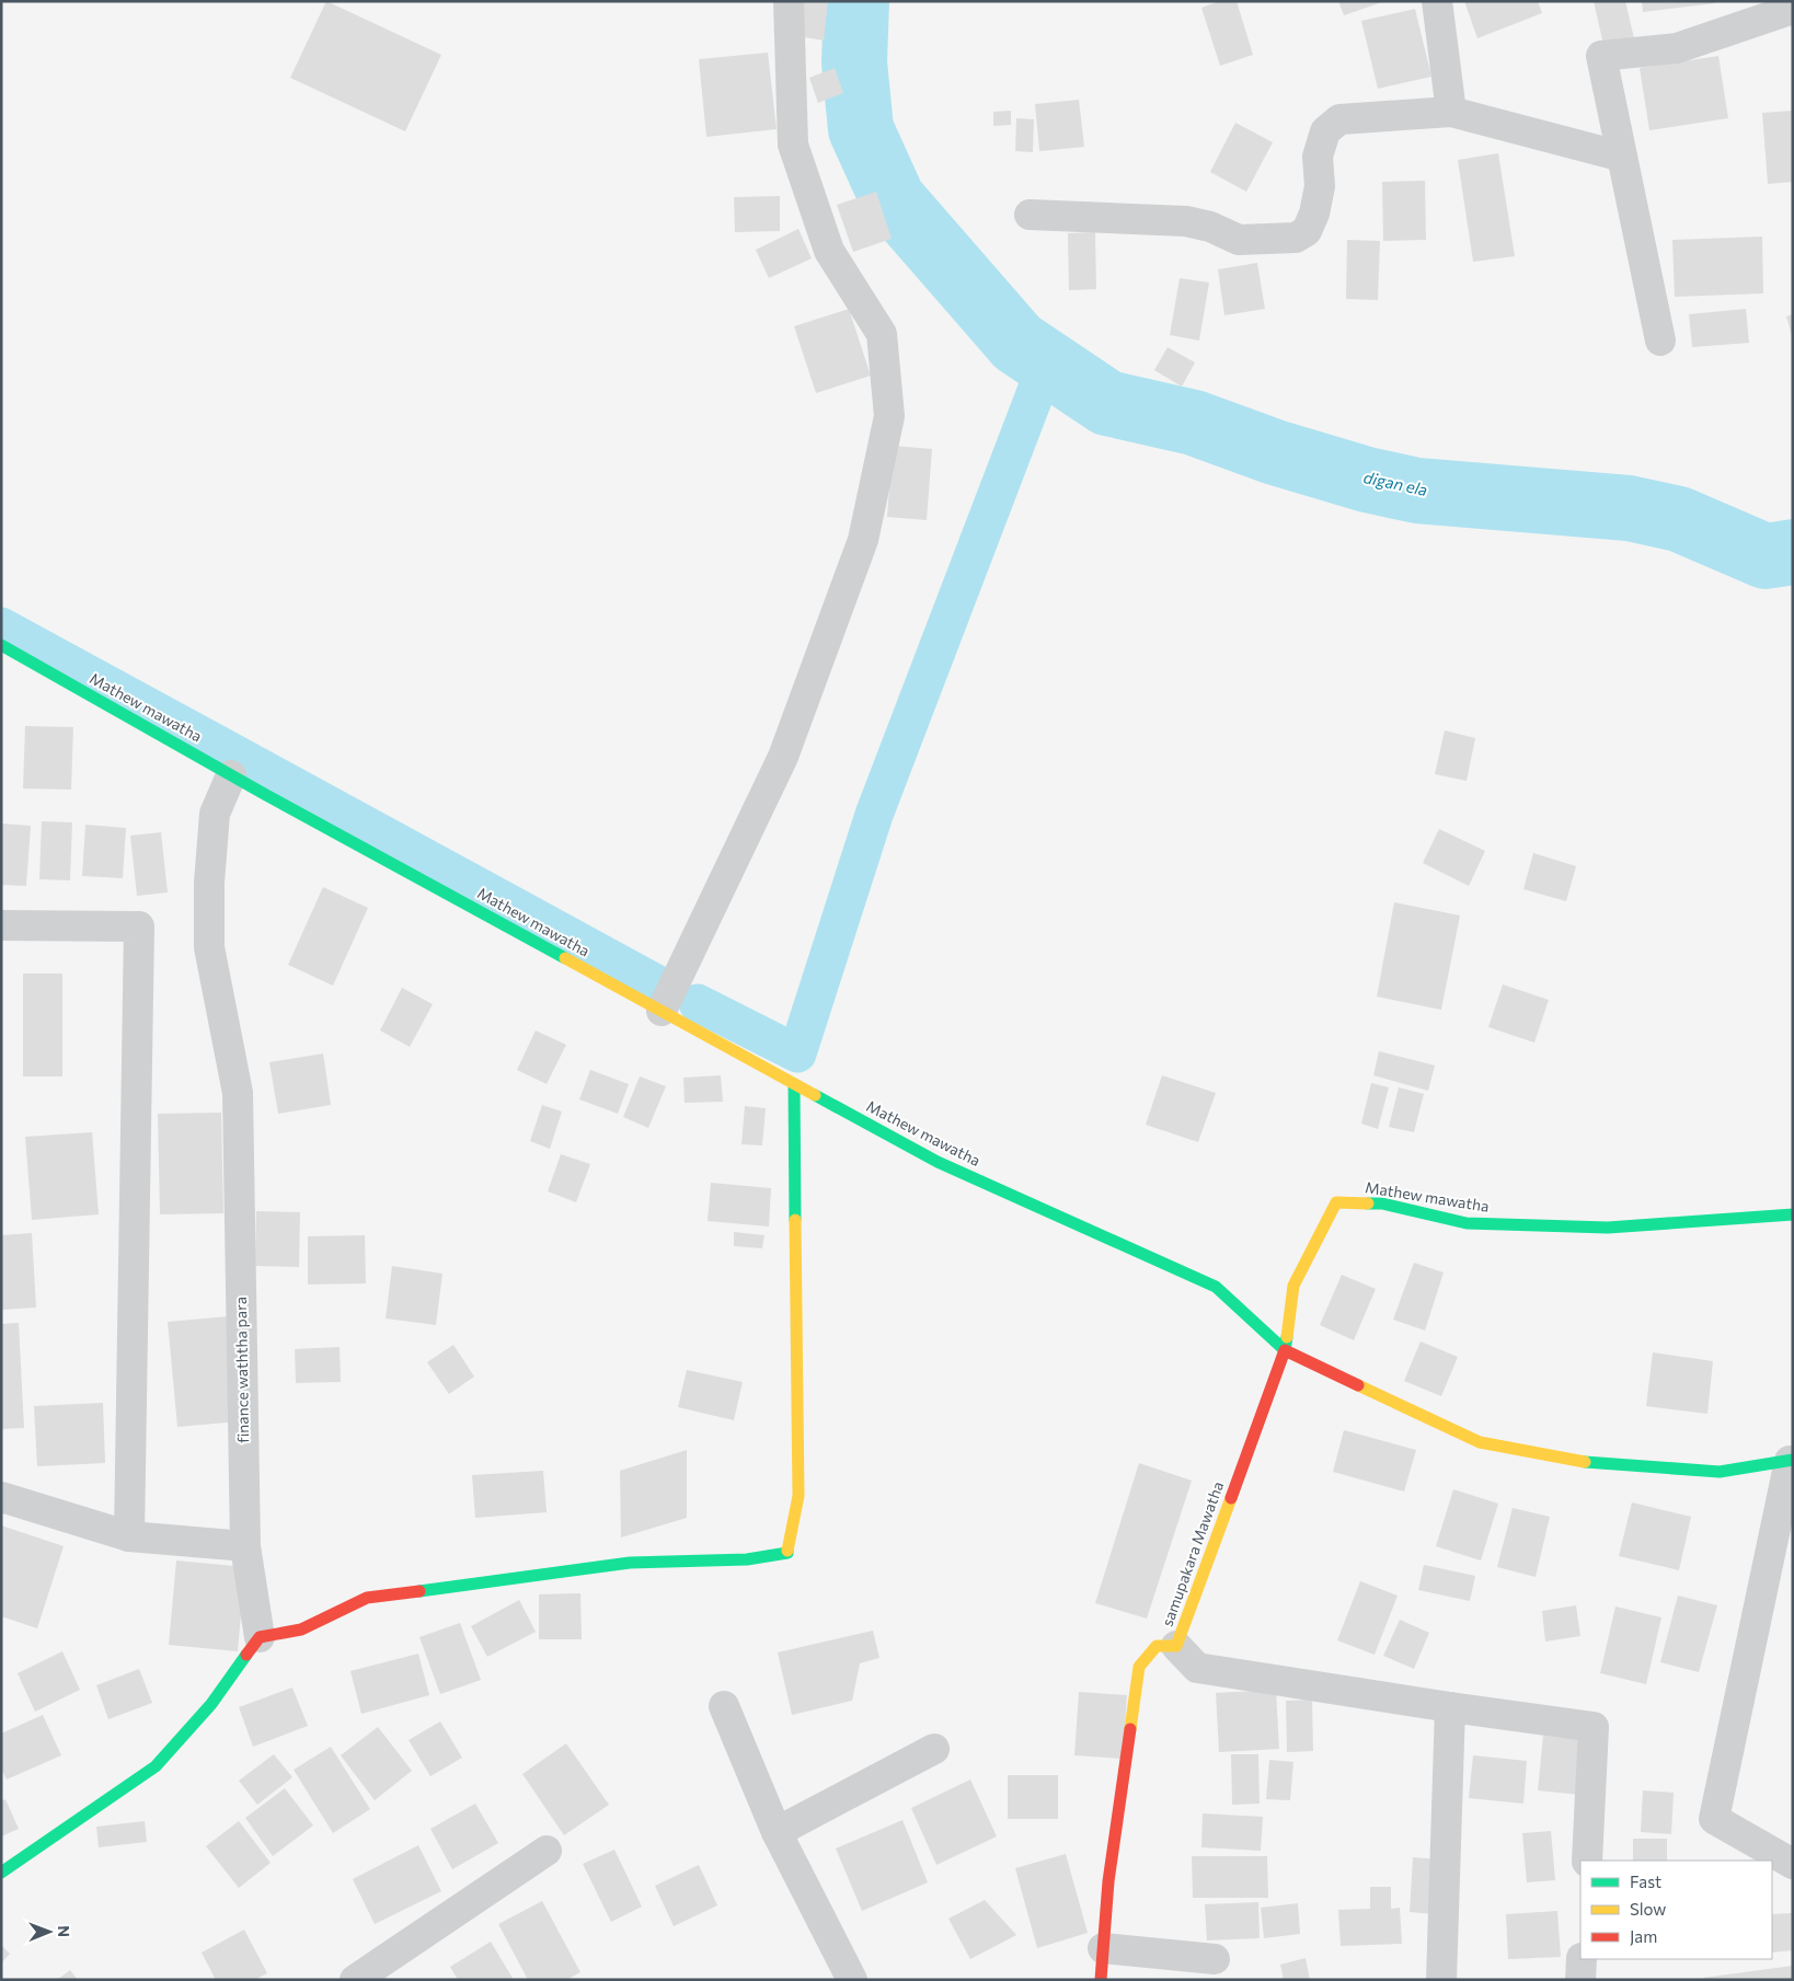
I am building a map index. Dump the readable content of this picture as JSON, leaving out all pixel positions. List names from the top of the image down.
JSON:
{
  "streets": {
    "street": ["Mathew mawatha", "finance waththa para", "samupakara Mawatha"]
  },
  "crossings": [
    ["Mathew mawatha", "finance waththa para"],
    ["Mathew mawatha", "samupakara Mawatha"]
  ],
  "water": ["digan ela"],
  "legend": ["Fast", "Slow", "Jam"],
  "north": "right"
}
